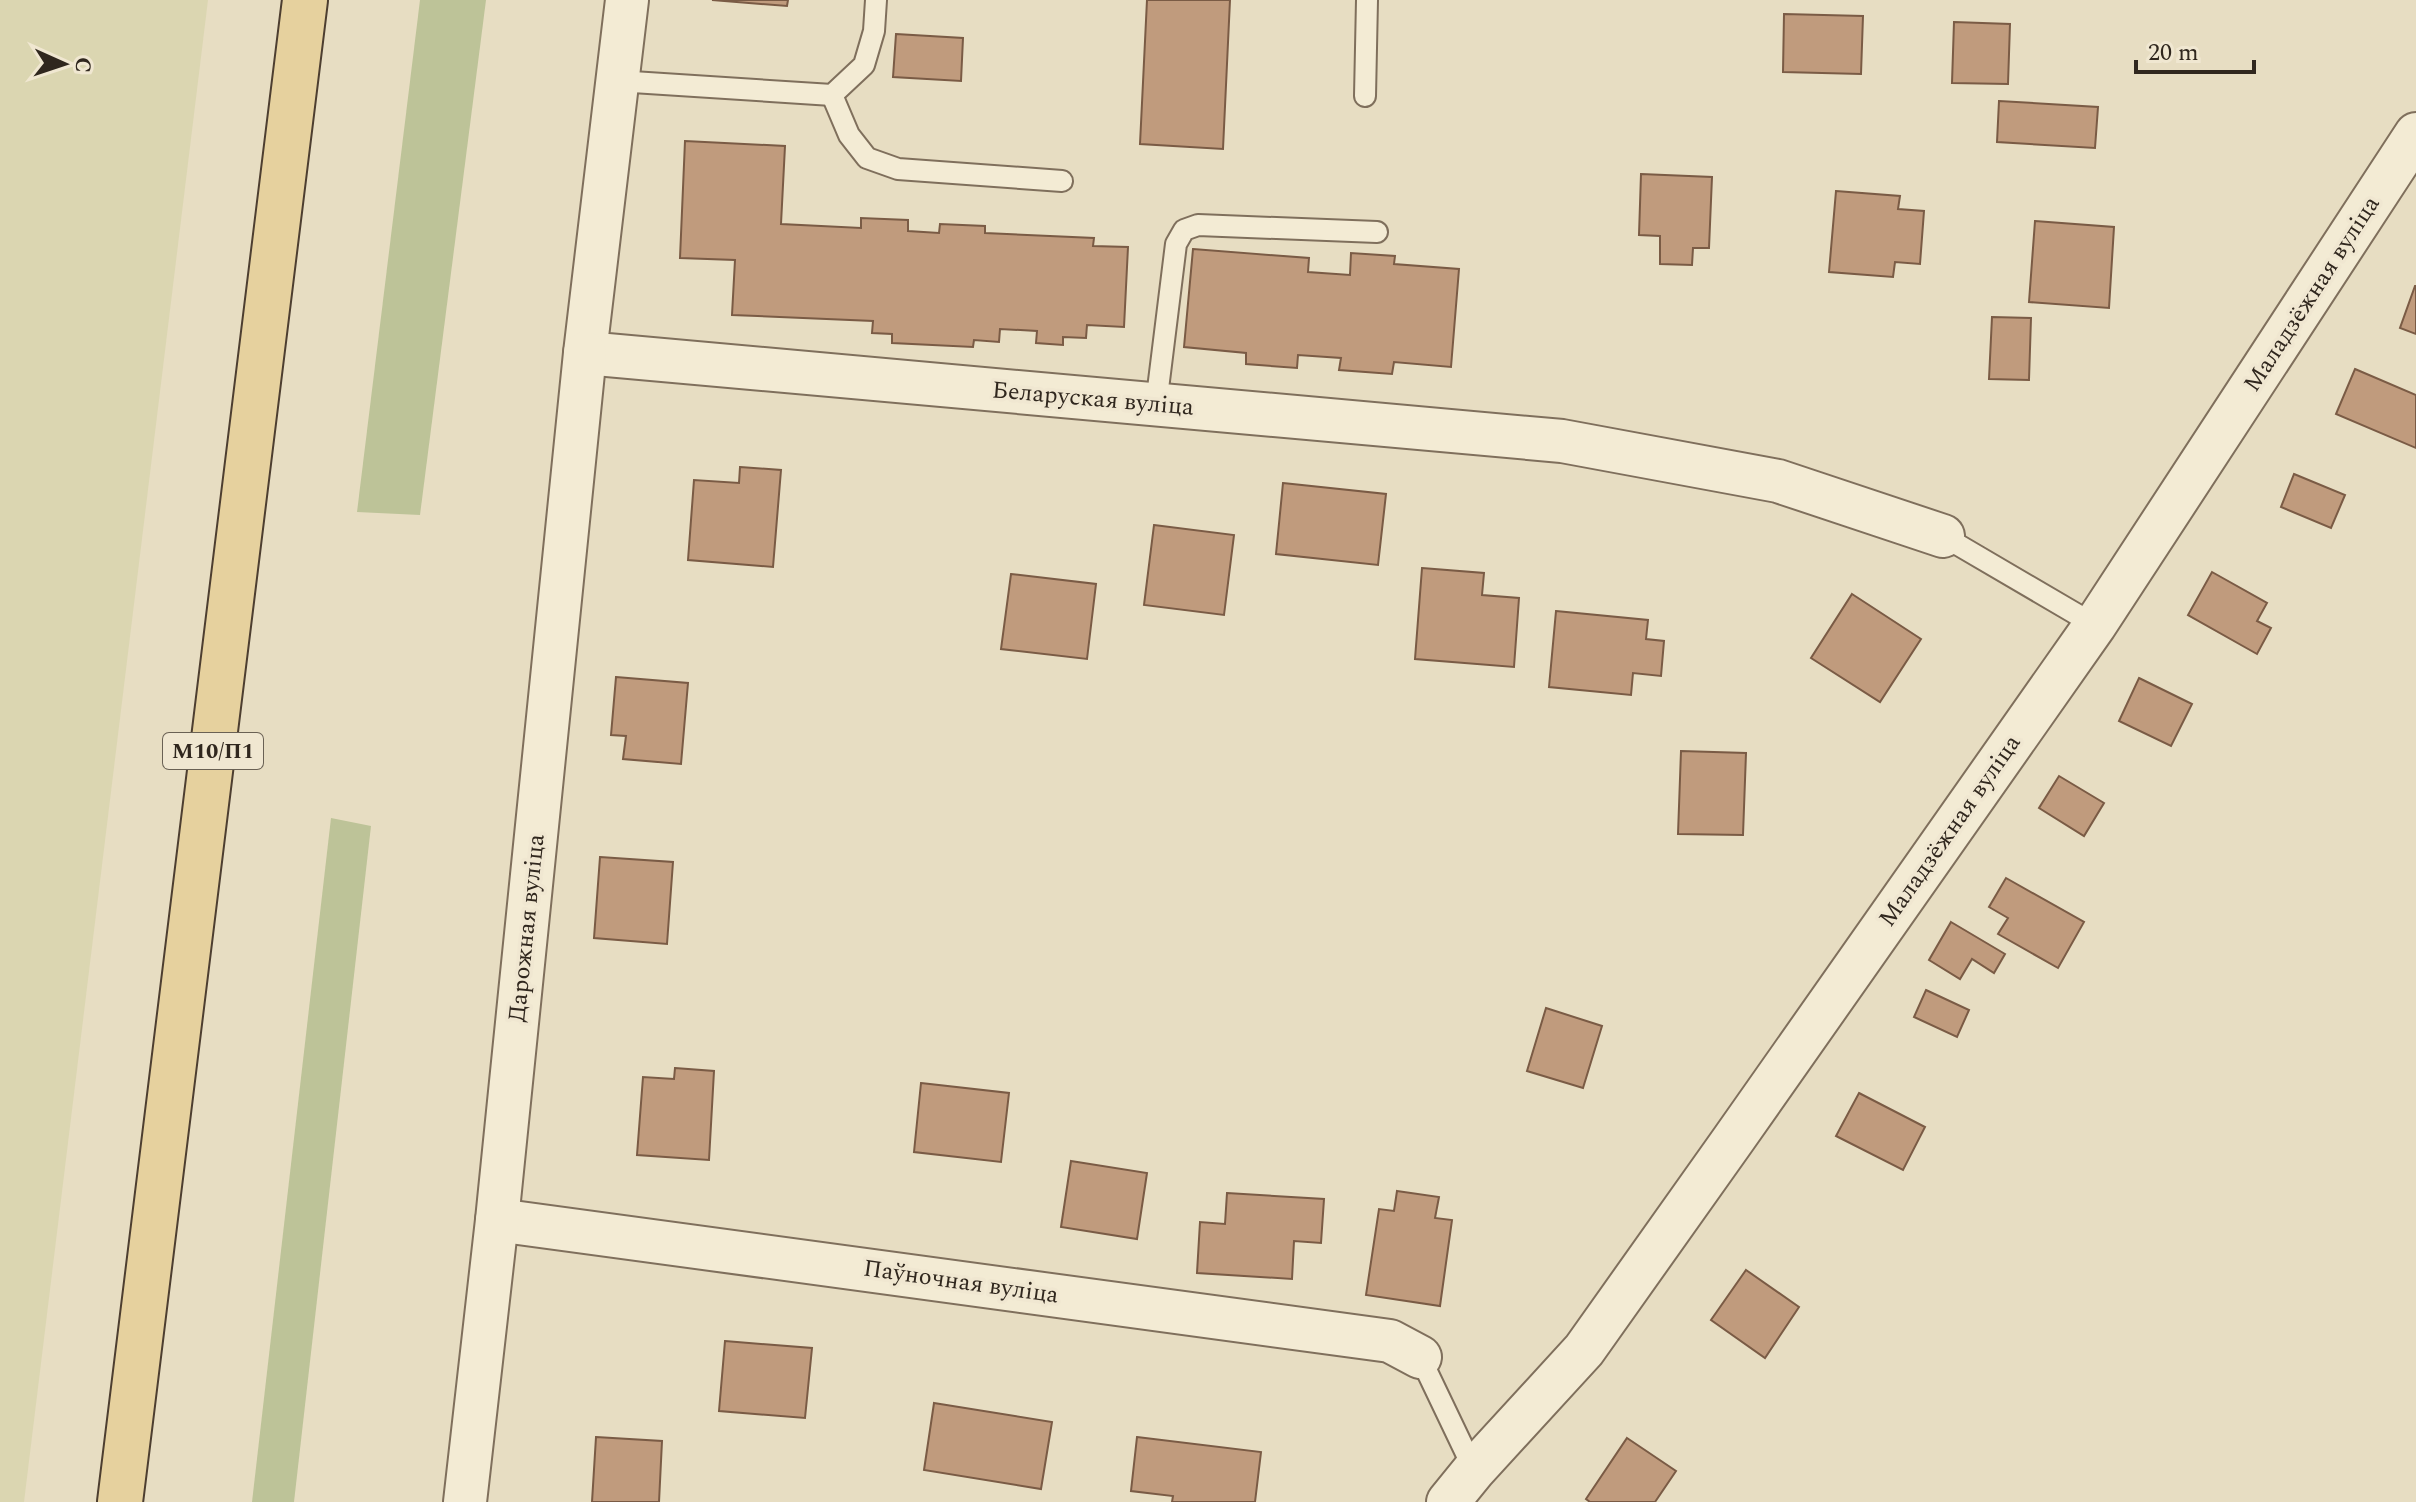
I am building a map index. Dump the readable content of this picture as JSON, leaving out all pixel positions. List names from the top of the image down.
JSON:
{
  "streets": {
    "main road": ["М10/П1"],
    "street": [
      "Маладзёжная вуліца",
      "Беларуская вуліца",
      "Дарожная вуліца",
      "Паўночная вуліца"
    ]
  },
  "crossings": [
    ["Беларуская вуліца", "Дарожная вуліца"],
    ["Дарожная вуліца", "Паўночная вуліца"]
  ],
  "scale_bar": "20 m",
  "north": "right"
}
